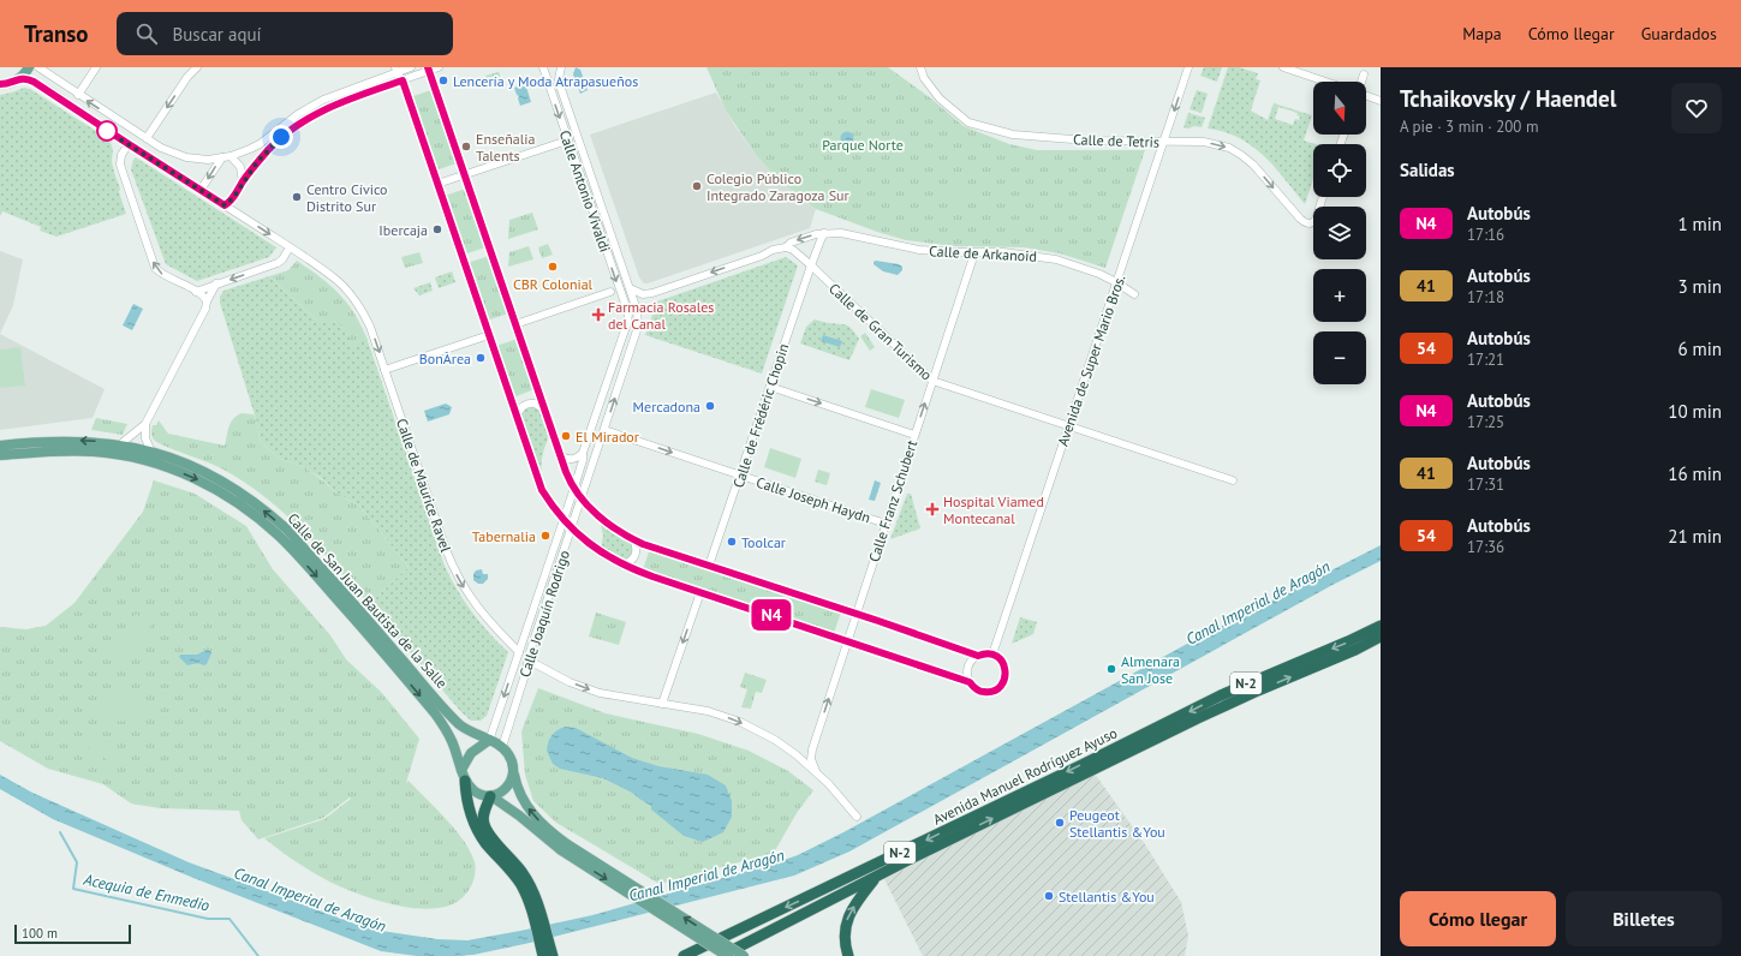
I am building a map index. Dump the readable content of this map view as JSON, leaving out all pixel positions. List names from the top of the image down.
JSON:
{
  "streets": {
    "highway": ["N-2", "Avenida Manuel Rodríguez Ayuso"],
    "main road": ["Calle de San Juan Bautista de la Salle"],
    "street": [
      "Calle de Tetris",
      "Calle Antonio Vivaldi",
      "Calle de Arkanoid",
      "Calle de Gran Turismo",
      "Avenida de Super Mario Bros.",
      "Calle de Frédéric Chopin",
      "Calle de Maurice Ravel",
      "Calle Joseph Haydn",
      "Calle Franz Schubert",
      "Calle Joaquín Rodrigo"
    ]
  },
  "crossings": [
    ["Calle de Tetris", "Avenida de Super Mario Bros."],
    ["Calle Antonio Vivaldi", "Calle Joaquín Rodrigo"],
    ["Calle de Arkanoid", "Calle de Gran Turismo"],
    ["Calle de Arkanoid", "Avenida de Super Mario Bros."],
    ["Calle de Arkanoid", "Calle Franz Schubert"],
    ["Calle de Gran Turismo", "Avenida de Super Mario Bros."],
    ["Calle de Gran Turismo", "Calle de Frédéric Chopin"],
    ["Calle de Gran Turismo", "Calle Franz Schubert"],
    ["Calle de Frédéric Chopin", "Calle Joseph Haydn"],
    ["Calle de Maurice Ravel", "Calle Joaquín Rodrigo"],
    ["Calle Joseph Haydn", "Calle Franz Schubert"],
    ["Calle Joseph Haydn", "Calle Joaquín Rodrigo"],
    ["Calle de San Juan Bautista de la Salle", "Calle Joaquín Rodrigo"]
  ],
  "one_way": ["Calle Antonio Vivaldi", "Calle de Maurice Ravel", "Calle Joseph Haydn"],
  "water": ["Canal Imperial de Aragón", "Acequia de Enmedio"],
  "parks": ["Parque Norte"],
  "places": {
    "other": [
      "Lencería y Moda Atrapasueños",
      "Enseñalia Talents",
      "Colegio Público Integrado Zaragoza Sur",
      "Centro Cívico Distrito Sur",
      "Ibercaja",
      "CBR Colonial",
      "BonÀrea",
      "Mercadona",
      "El Mirador",
      "Tabernalia",
      "Toolcar",
      "Almenara San Jose",
      "Peugeot Stellantis &You",
      "Stellantis &You"
    ],
    "health": ["Farmacia Rosales del Canal", "Hospital Viamed Montecanal"]
  },
  "lines": ["bus line N4"],
  "scale_bar": "100 m",
  "north": "bottom",
  "page": {
    "header": "Transo",
    "search": "Buscar aquí",
    "nav": ["Mapa", "Cómo llegar", "Guardados"],
    "on_map": "N4",
    "heading": [
      ["Tchaikovsky / Haendel", "A pie · 3 min · 200 m"],
      "Salidas"
    ],
    "map_buttons": ["+", "−"],
    "list": [
      {
        "mark": "N4",
        "name": "Autobús",
        "note": "17:16",
        "value": "1 min"
      },
      {
        "mark": "41",
        "name": "Autobús",
        "note": "17:18",
        "value": "3 min"
      },
      {
        "mark": "54",
        "name": "Autobús",
        "note": "17:21",
        "value": "6 min"
      },
      {
        "mark": "N4",
        "name": "Autobús",
        "note": "17:25",
        "value": "10 min"
      },
      {
        "mark": "41",
        "name": "Autobús",
        "note": "17:31",
        "value": "16 min"
      },
      {
        "mark": "54",
        "name": "Autobús",
        "note": "17:36",
        "value": "21 min"
      }
    ],
    "buttons": ["Cómo llegar", "Billetes"],
    "scale": "100 m"
  }
}
